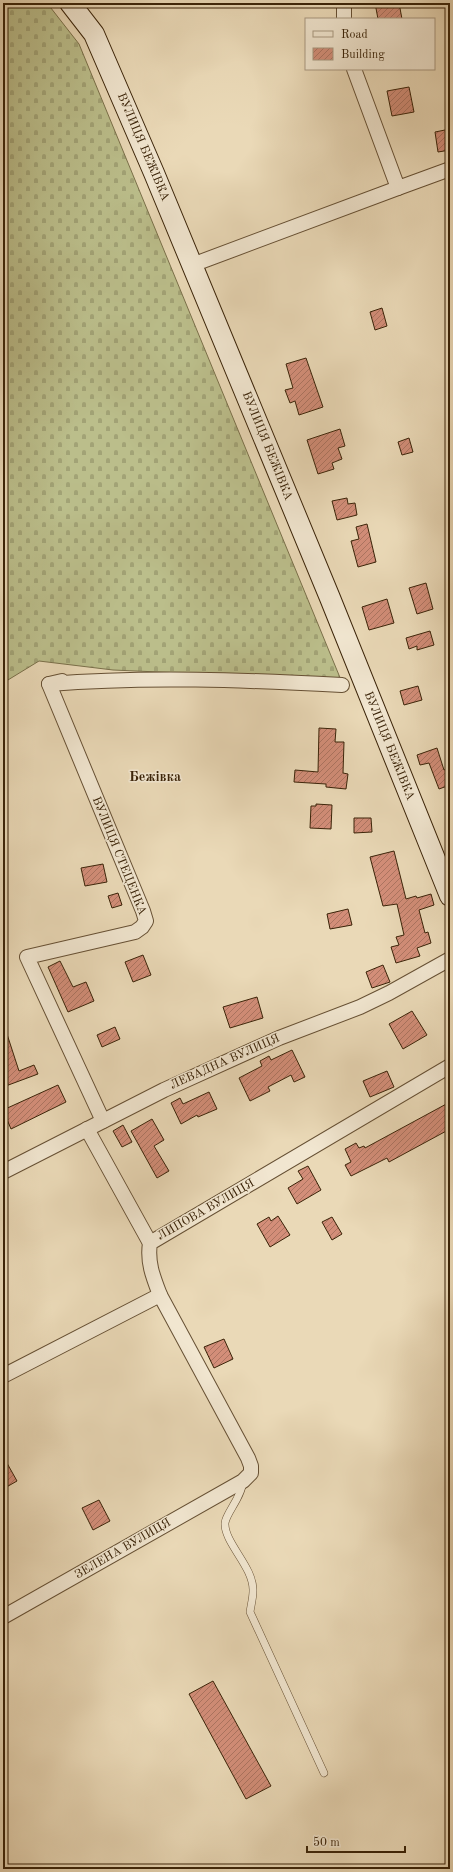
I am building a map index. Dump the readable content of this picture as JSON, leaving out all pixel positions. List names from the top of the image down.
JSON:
{
  "streets": {
    "main road": ["ВУЛИЦЯ БЕЖІВКА"],
    "street": [
      "ВУЛИЦЯ СТЕЦЕНКА",
      "ЛЕВАДНА ВУЛИЦЯ",
      "ЛИПОВА ВУЛИЦЯ",
      "ЗЕЛЕНА ВУЛИЦЯ"
    ]
  },
  "crossings": [
    ["ВУЛИЦЯ СТЕЦЕНКА", "ЛЕВАДНА ВУЛИЦЯ"],
    ["ЛИПОВА ВУЛИЦЯ", "ЗЕЛЕНА ВУЛИЦЯ"]
  ],
  "districts": ["Бежівка"],
  "legend": ["Road", "Building"],
  "scale_bar": "50 m"
}
